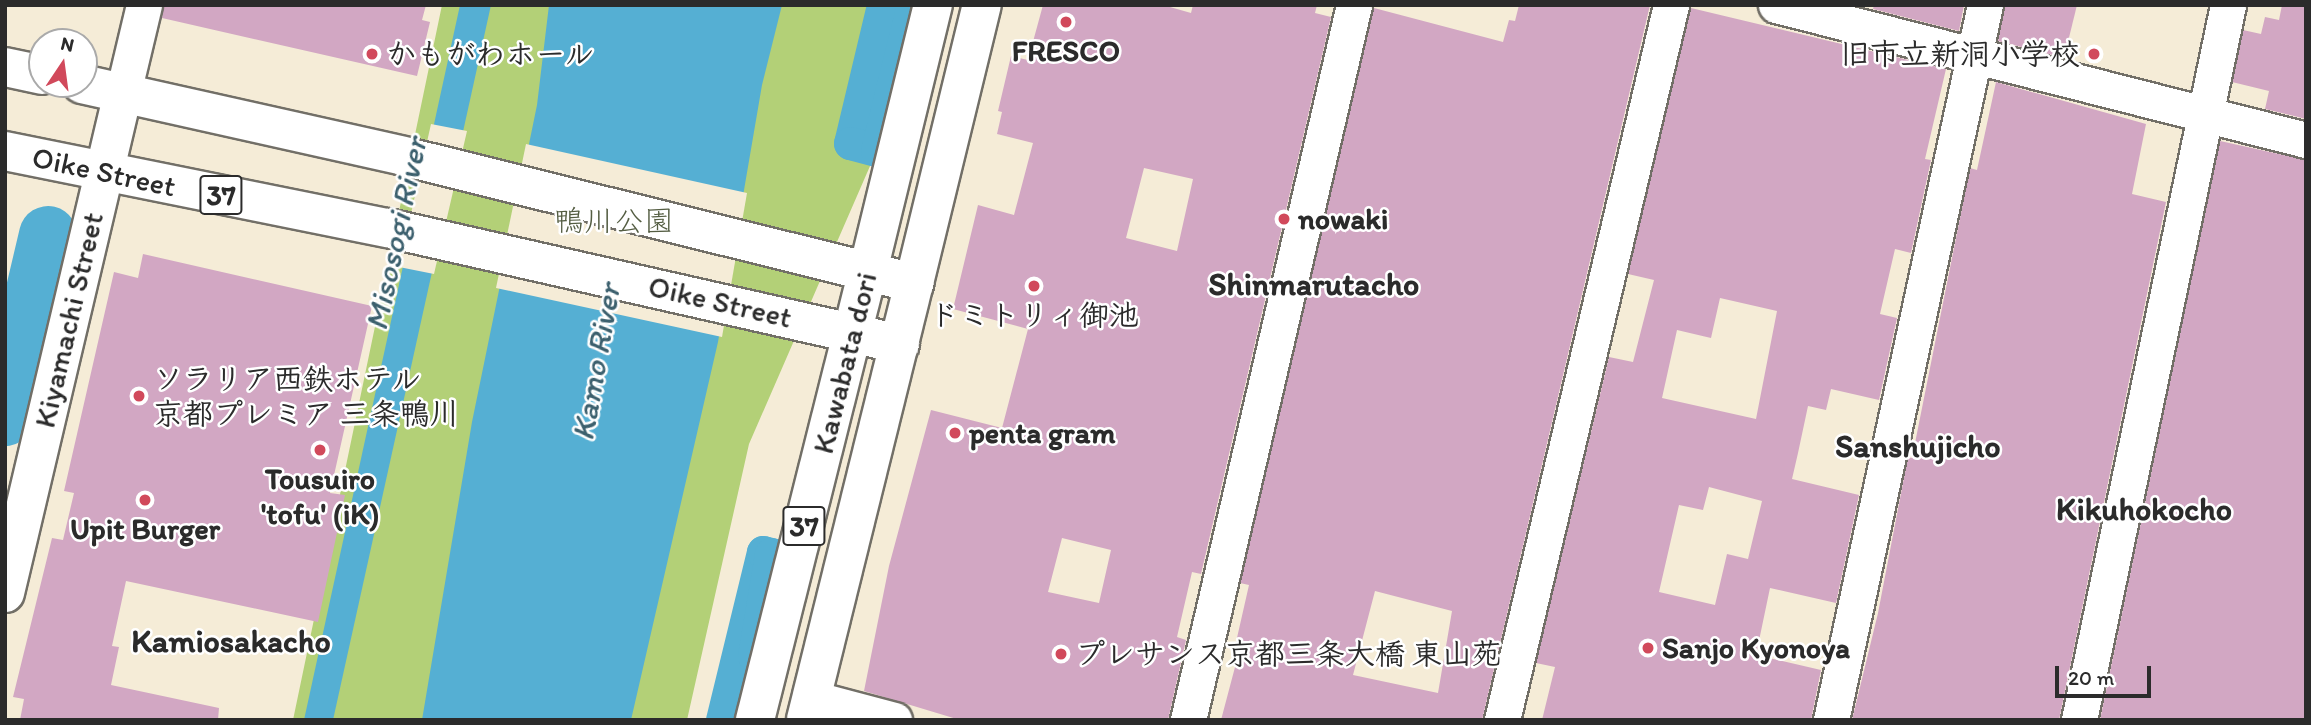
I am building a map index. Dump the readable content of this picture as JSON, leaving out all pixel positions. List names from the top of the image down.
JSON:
{
  "streets": {
    "main road": [
      "Oike Street",
      "37",
      "Kiyamachi Street",
      "Kawabata dori"
    ]
  },
  "crossings": [
    ["Oike Street", "Kiyamachi Street"],
    ["Oike Street", "Kawabata dori"]
  ],
  "districts": [
    "Shinmarutacho",
    "Sanshujicho",
    "Kikuhokocho",
    "Kamiosakacho"
  ],
  "water": ["Misosogi River", "Kamo River"],
  "parks": ["鴨川公園"],
  "places": [
    "FRESCO",
    "かもがわホール",
    "旧市立新洞小学校",
    "nowaki",
    "ドミトリィ御池",
    "ソラリア西鉄ホテル 京都プレミア 三条鴨川",
    "penta gram",
    "Tousuiro 'tofu' (iK)",
    "Upit Burger",
    "Sanjo Kyonoya",
    "プレサンス京都三条大橋 東山苑"
  ],
  "scale_bar": "20 m",
  "north": "top"
}
